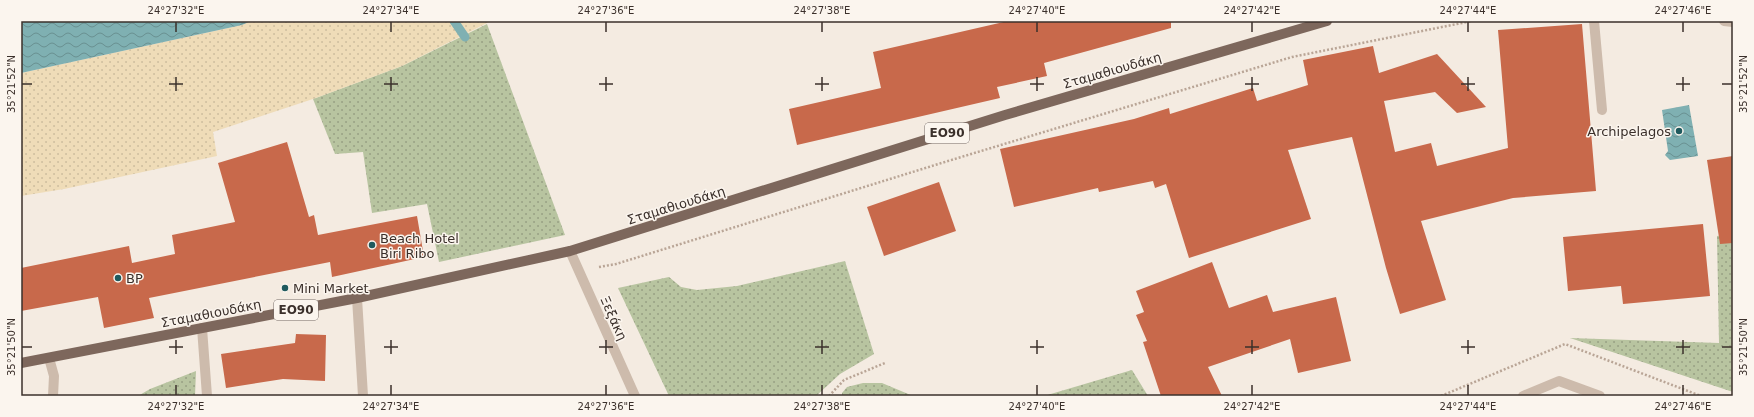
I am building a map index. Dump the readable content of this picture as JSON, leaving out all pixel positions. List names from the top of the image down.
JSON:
{
  "streets": {
    "main road": ["Σταμαθιουδάκη", "ΕΟ90"],
    "street": ["Ξεξάκη"]
  },
  "crossings": [
    ["Σταμαθιουδάκη", "Ξεξάκη"]
  ],
  "places": [
    "Archipelagos",
    "Beach Hotel Biri Ribo",
    "BP",
    "Mini Market"
  ],
  "coordinates": [
    "24°27'32\"E",
    "24°27'34\"E",
    "24°27'36\"E",
    "24°27'38\"E",
    "24°27'40\"E",
    "24°27'42\"E",
    "24°27'44\"E",
    "24°27'46\"E",
    "35°21'52\"N",
    "35°21'50\"N"
  ]
}
